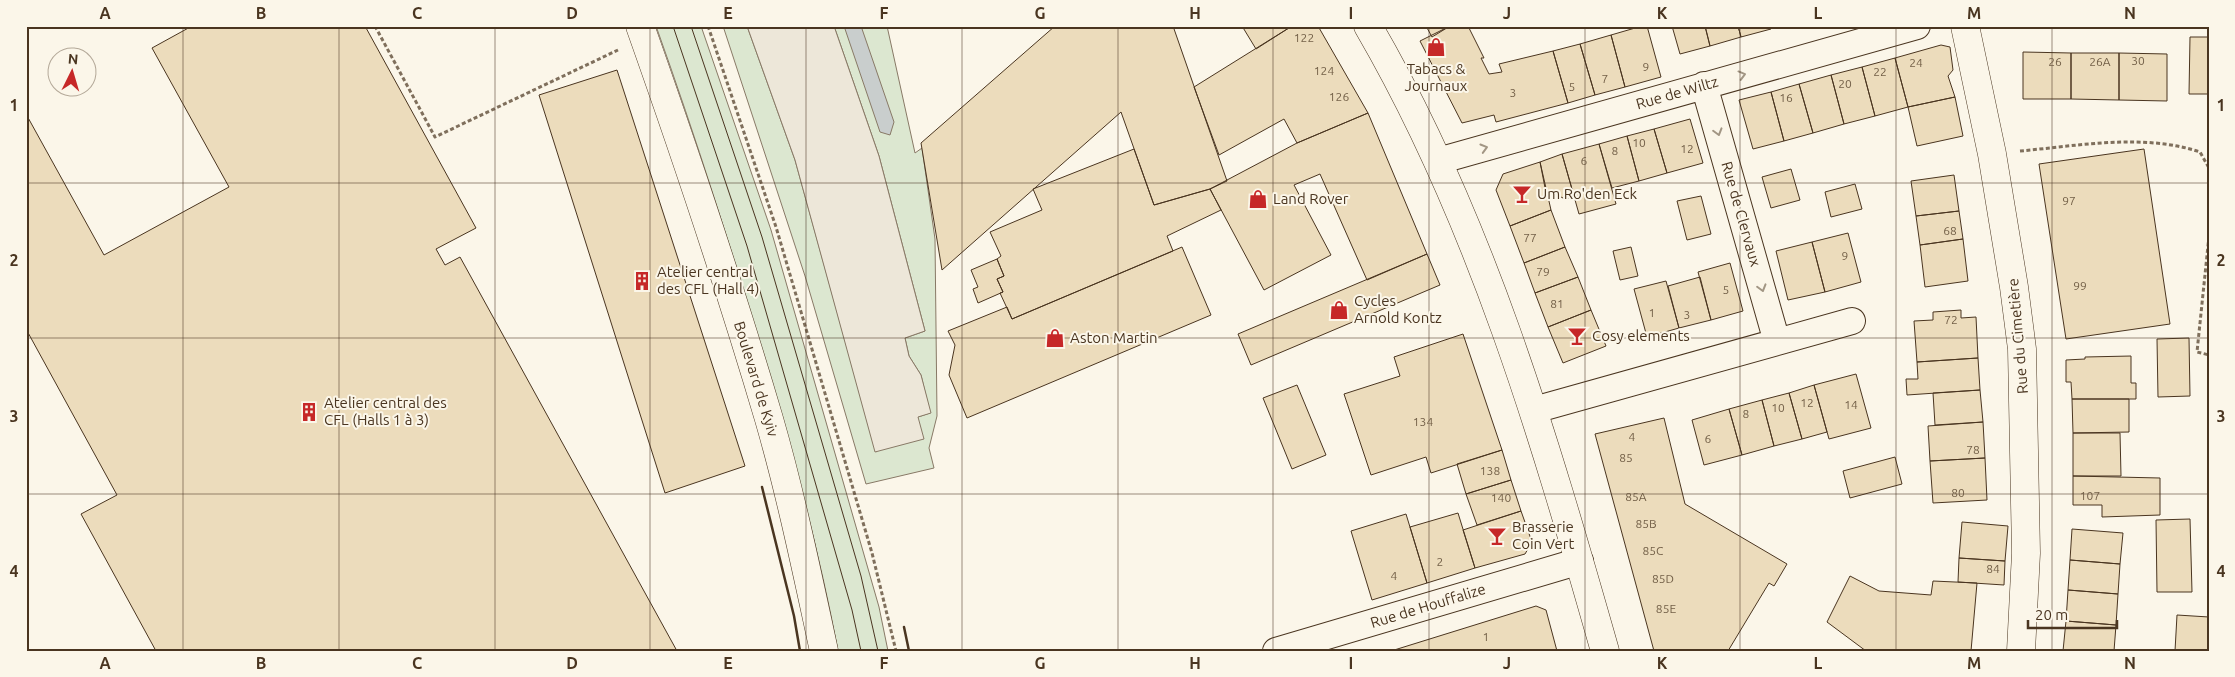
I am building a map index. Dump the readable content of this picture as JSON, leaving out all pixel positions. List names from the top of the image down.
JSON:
{
  "streets": {
    "main road": ["Rue du Cimetière", "Boulevard de Kyiv"],
    "street": ["Rue de Wiltz", "Rue de Clervaux", "Rue de Houffalize"]
  },
  "crossings": [
    ["Rue de Wiltz", "Rue de Clervaux"]
  ],
  "one_way": ["Rue de Wiltz", "Rue de Clervaux"],
  "places": {
    "shop": [
      "Tabacs & Journaux",
      "Land Rover",
      "Cycles Arnold Kontz",
      "Aston Martin"
    ],
    "bar": ["Um Ro'den Eck", "Cosy elements", "Brasserie Coin Vert"],
    "building": ["Atelier central des CFL (Hall 4)", "Atelier central des CFL (Halls 1 à 3)"]
  },
  "house_numbers": [
    "122",
    "30",
    "26",
    "26A",
    "24",
    "9",
    "124",
    "22",
    "7",
    "20",
    "5",
    "3",
    "126",
    "16",
    "10",
    "12",
    "8",
    "6",
    "97",
    "68",
    "77",
    "9",
    "79",
    "99",
    "5",
    "81",
    "1",
    "3",
    "72",
    "12",
    "14",
    "10",
    "8",
    "134",
    "4",
    "6",
    "78",
    "85",
    "138",
    "80",
    "107",
    "85A",
    "140",
    "85B",
    "85C",
    "2",
    "84",
    "4",
    "85D",
    "85E",
    "1"
  ],
  "scale_bar": "20 m",
  "north": "top",
  "grid": {
    "columns": [
      "A",
      "B",
      "C",
      "D",
      "E",
      "F",
      "G",
      "H",
      "I",
      "J",
      "K",
      "L",
      "M",
      "N"
    ],
    "rows": [
      "1",
      "2",
      "3",
      "4"
    ]
  }
}
